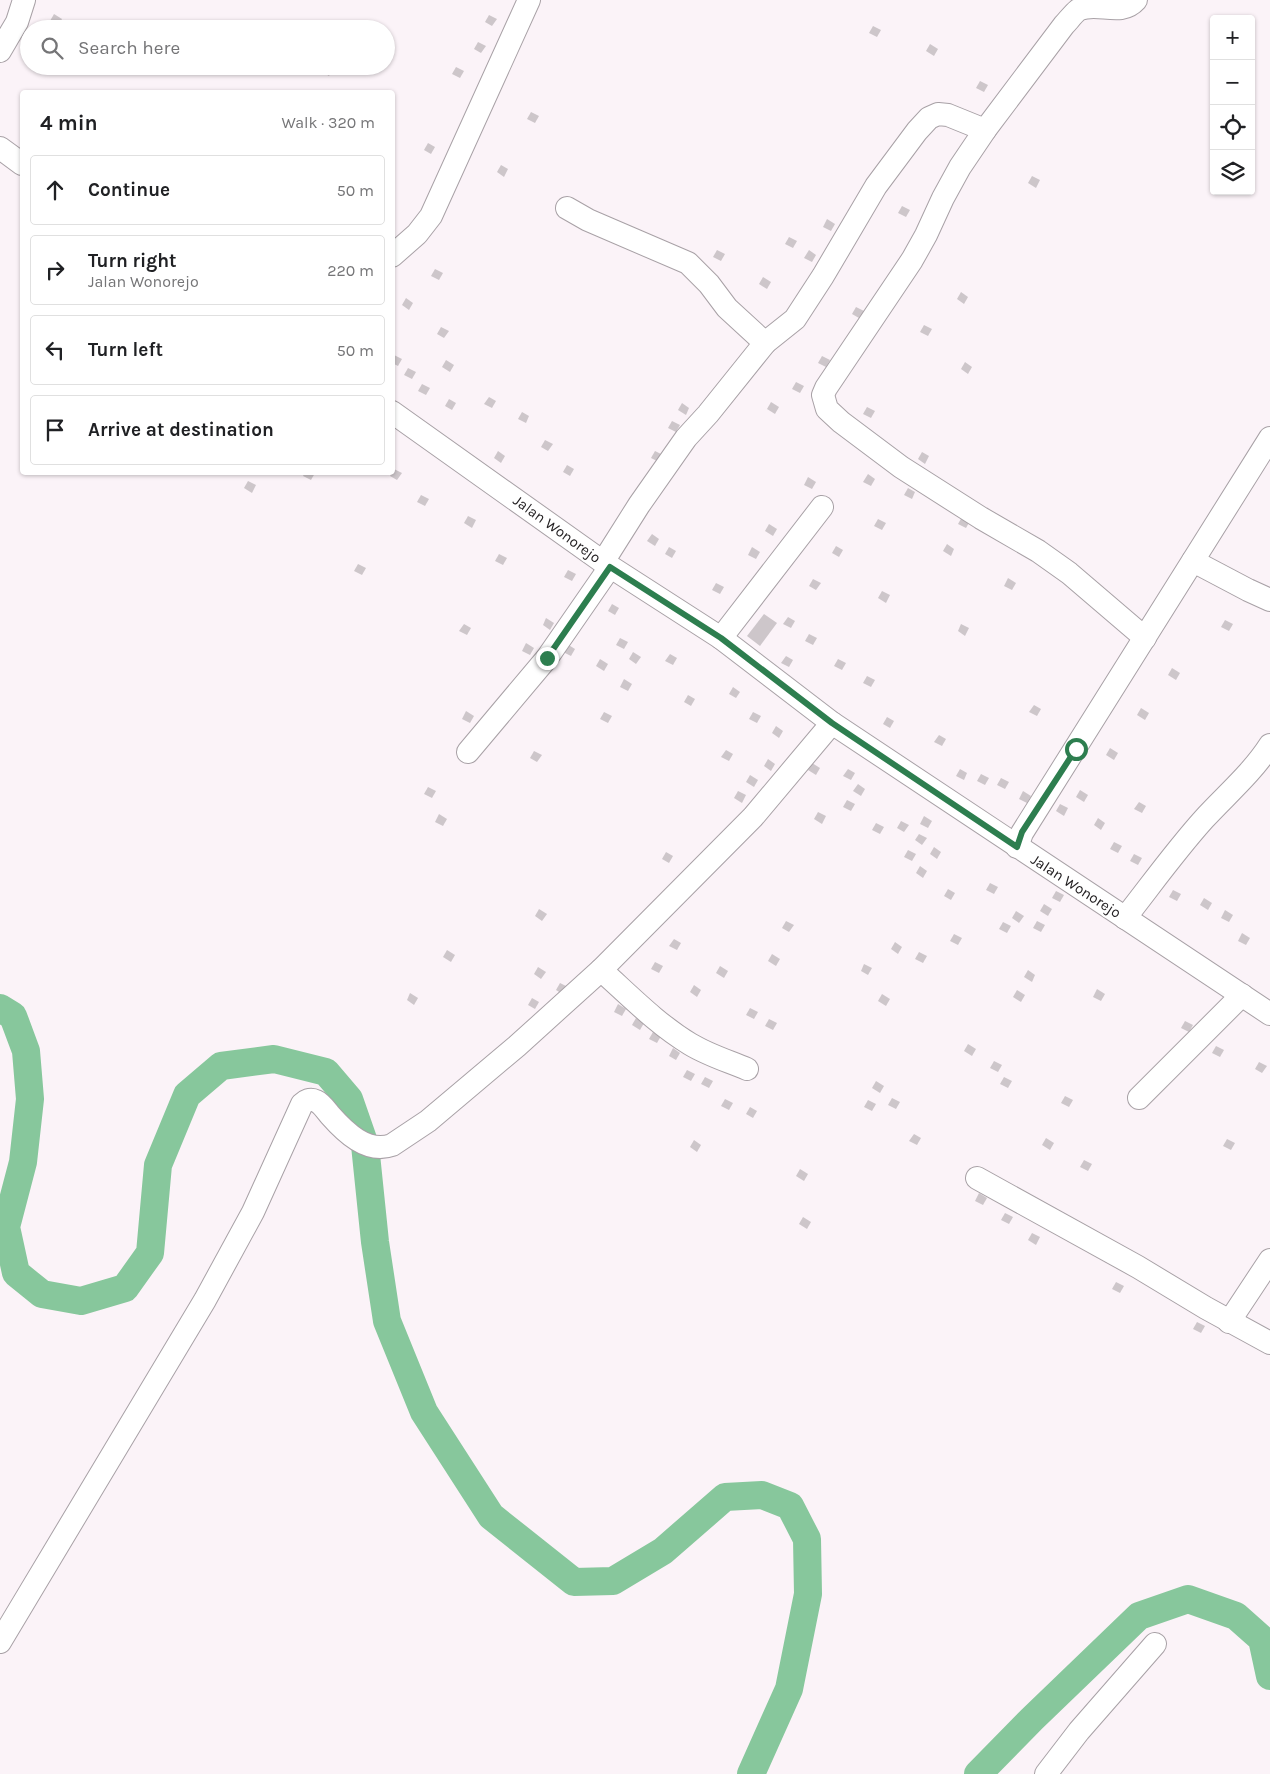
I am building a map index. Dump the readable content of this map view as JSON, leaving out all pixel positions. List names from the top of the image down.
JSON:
{
  "streets": {
    "street": ["Jalan Wonorejo"]
  },
  "page": {
    "map_buttons": ["+", "−"],
    "search": "Search here",
    "heading": ["4 min", "Walk · 320 m"],
    "list": [
      ["Continue", "50 m"],
      ["Turn right", "Jalan Wonorejo", "220 m"],
      ["Turn left", "50 m"],
      "Arrive at destination"
    ]
  }
}
